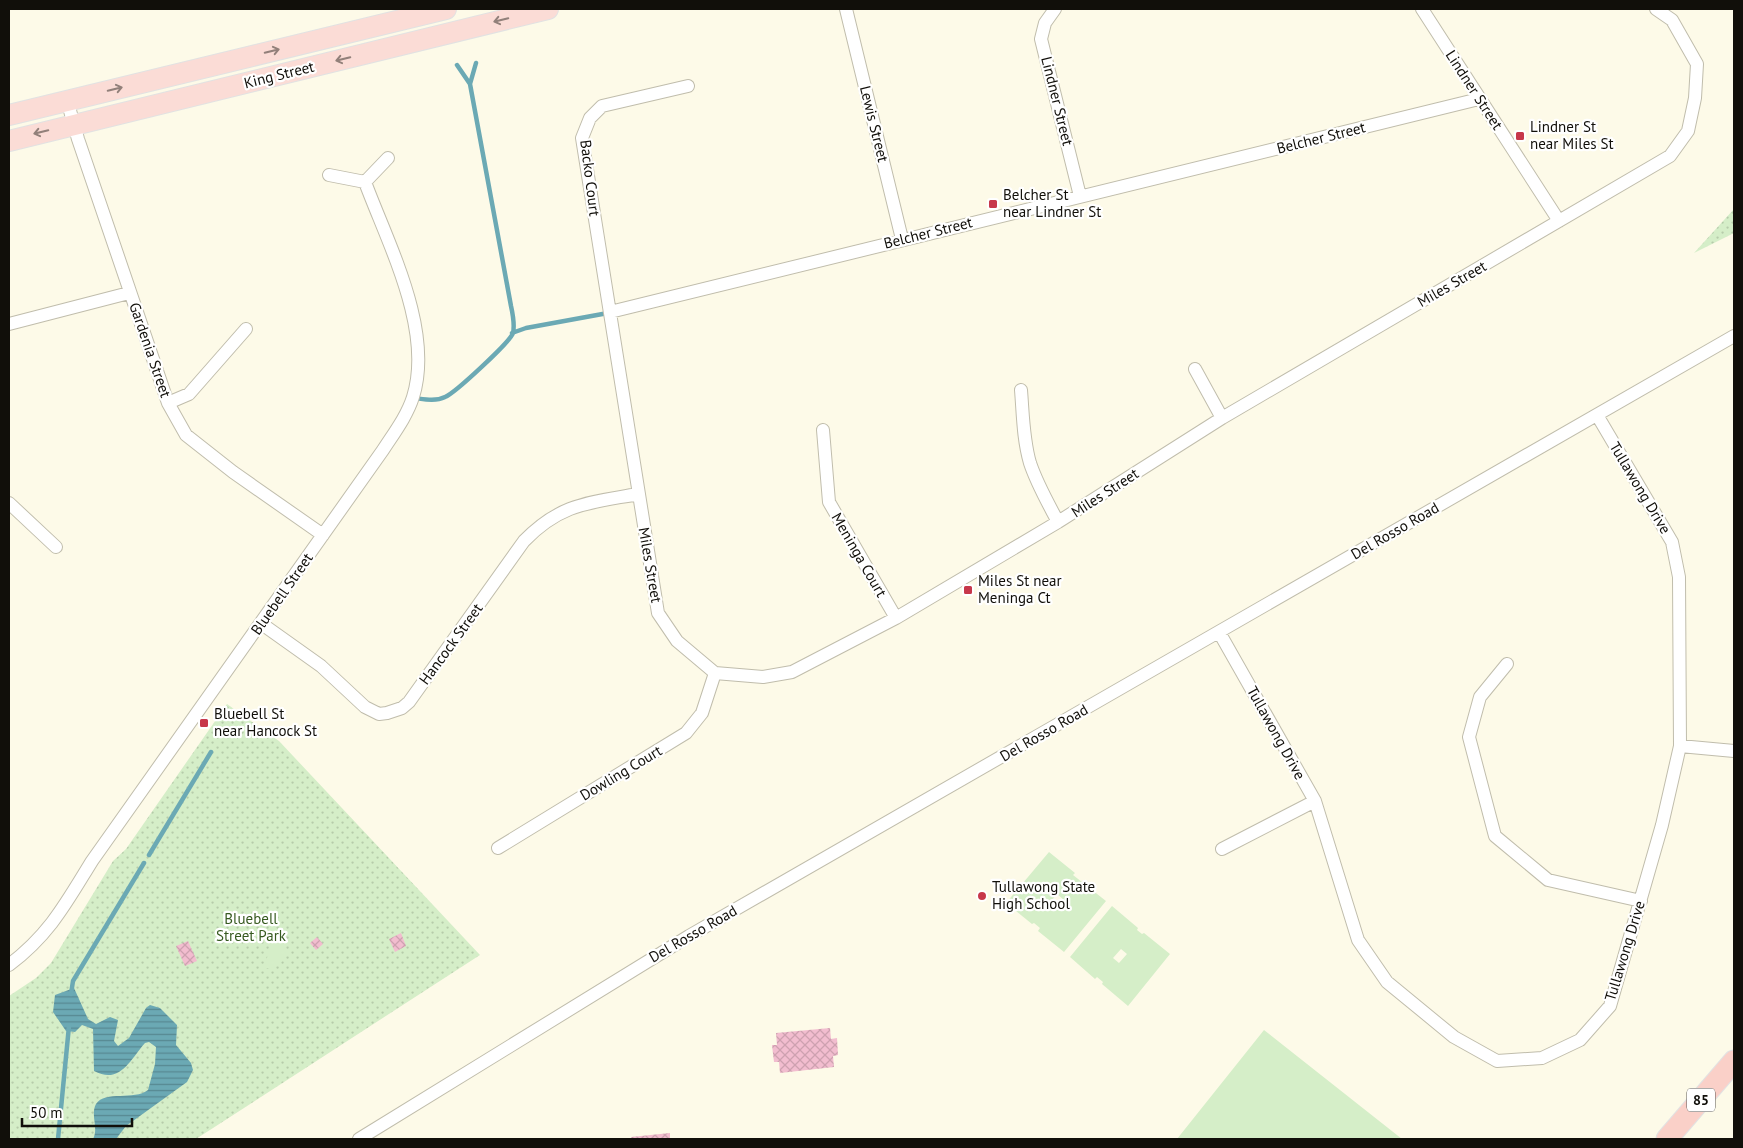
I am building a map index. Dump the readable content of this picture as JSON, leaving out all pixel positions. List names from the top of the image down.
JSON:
{
  "streets": {
    "highway": ["85"],
    "main road": ["King Street"],
    "street": [
      "Lindner Street",
      "Lewis Street",
      "Belcher Street",
      "Backo Court",
      "Miles Street",
      "Gardenia Street",
      "Tullawong Drive",
      "Del Rosso Road",
      "Meninga Court",
      "Bluebell Street",
      "Hancock Street",
      "Dowling Court"
    ]
  },
  "crossings": [
    ["King Street", "Gardenia Street"],
    ["Lindner Street", "Belcher Street"],
    ["Lindner Street", "Miles Street"],
    ["Lewis Street", "Belcher Street"],
    ["Belcher Street", "Backo Court"],
    ["Belcher Street", "Miles Street"],
    ["Backo Court", "Miles Street"],
    ["Miles Street", "Meninga Court"],
    ["Miles Street", "Hancock Street"],
    ["Miles Street", "Dowling Court"],
    ["Gardenia Street", "Bluebell Street"],
    ["Tullawong Drive", "Del Rosso Road"],
    ["Bluebell Street", "Hancock Street"]
  ],
  "parks": ["Bluebell Street Park"],
  "places": {
    "transit": [
      "Lindner St near Miles St",
      "Belcher St near Lindner St",
      "Miles St near Meninga Ct",
      "Bluebell St near Hancock St"
    ],
    "other": ["Tullawong State High School"]
  },
  "scale_bar": "50 m"
}
